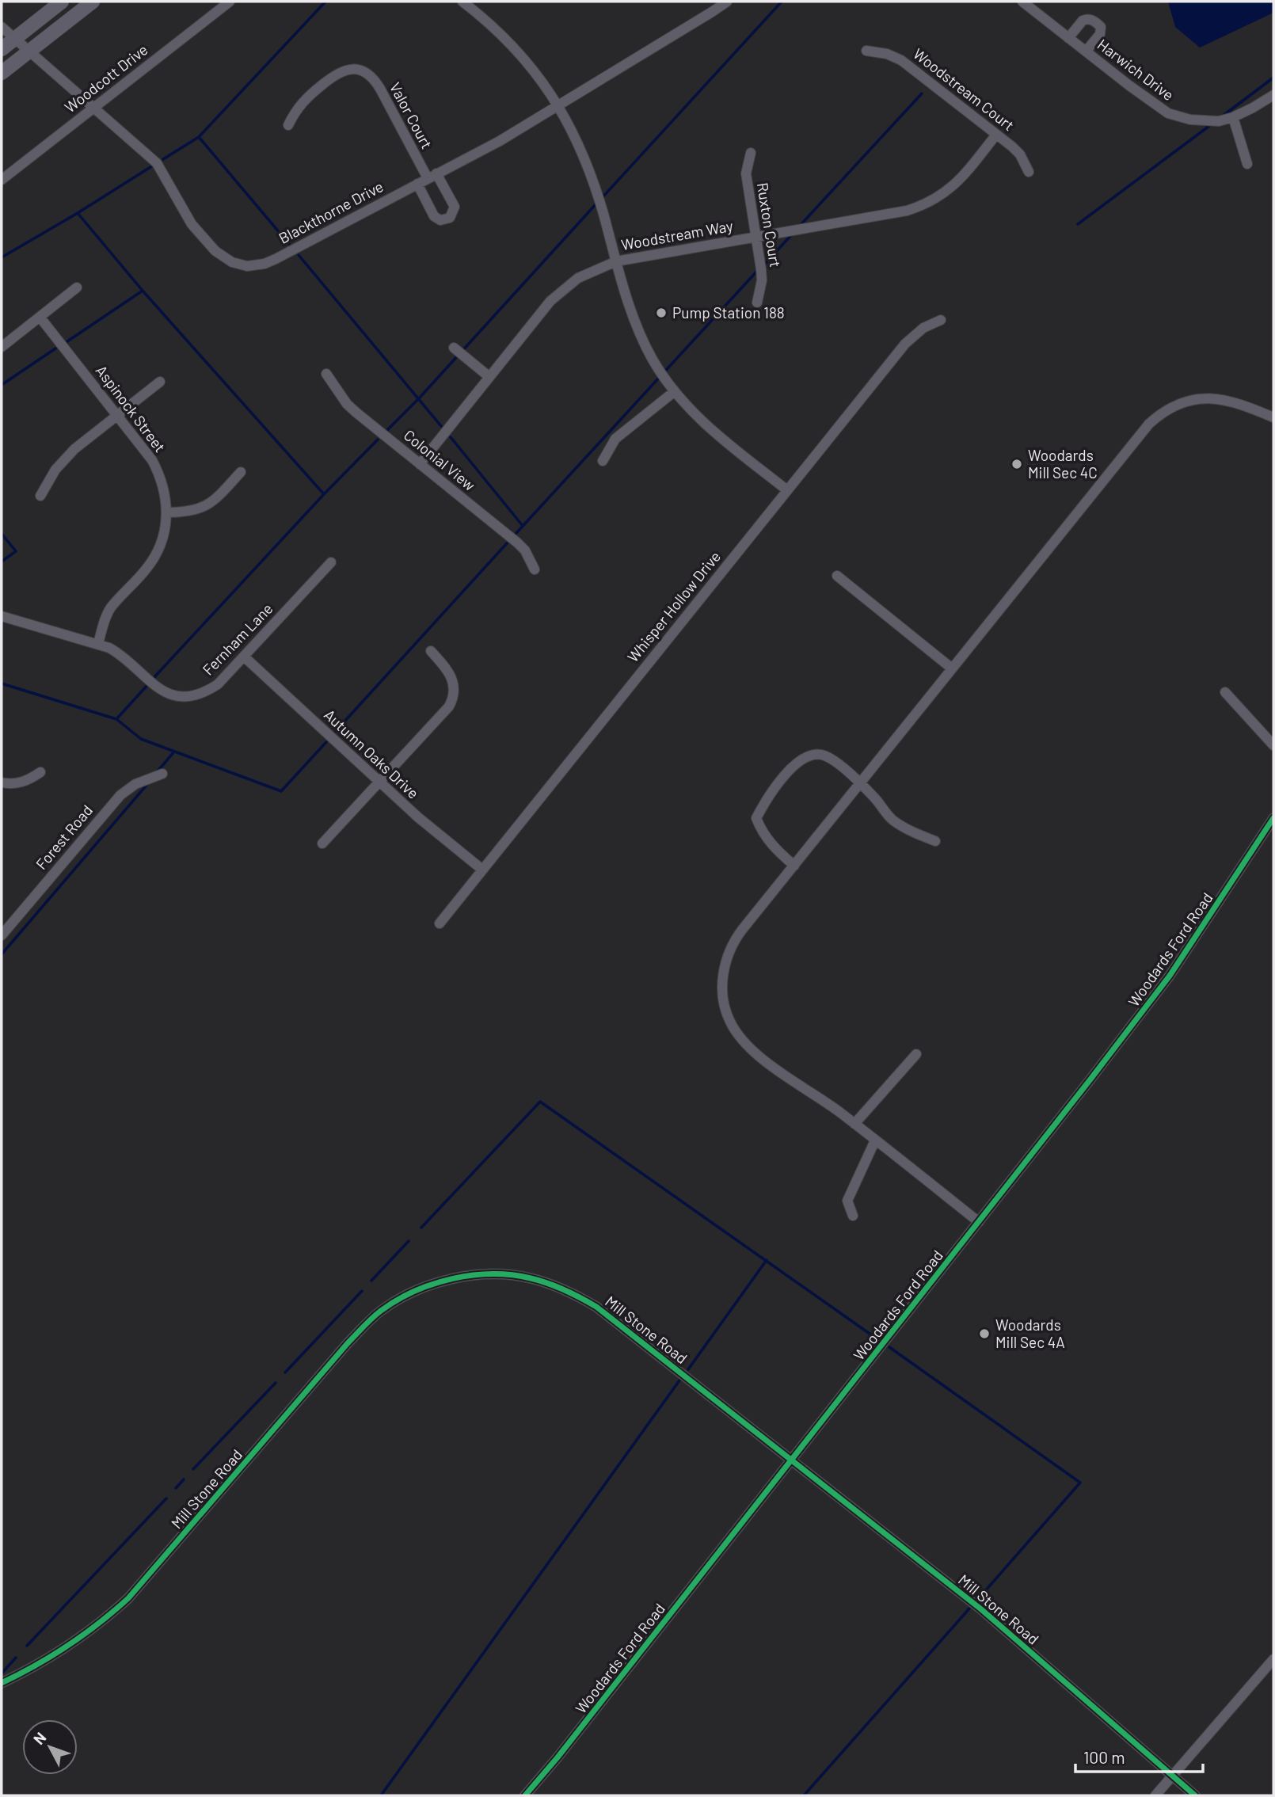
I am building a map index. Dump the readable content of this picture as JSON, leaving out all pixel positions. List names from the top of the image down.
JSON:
{
  "streets": {
    "street": [
      "Harwich Drive",
      "Woodcott Drive",
      "Woodstream Court",
      "Valor Court",
      "Blackthorne Drive",
      "Ruxton Court",
      "Woodstream Way",
      "Aspinock Street",
      "Colonial View",
      "Whisper Hollow Drive",
      "Fernham Lane",
      "Autumn Oaks Drive",
      "Forest Road",
      "Woodards Ford Road",
      "Mill Stone Road"
    ]
  },
  "crossings": [
    ["Woodcott Drive", "Blackthorne Drive"],
    ["Woodstream Court", "Woodstream Way"],
    ["Valor Court", "Blackthorne Drive"],
    ["Ruxton Court", "Woodstream Way"],
    ["Woodstream Way", "Colonial View"],
    ["Aspinock Street", "Fernham Lane"],
    ["Whisper Hollow Drive", "Autumn Oaks Drive"],
    ["Fernham Lane", "Autumn Oaks Drive"],
    ["Woodards Ford Road", "Mill Stone Road"]
  ],
  "places": ["Pump Station 188", "Woodards Mill Sec 4C", "Woodards Mill Sec 4A"],
  "scale_bar": "100 m",
  "north": "top left"
}
